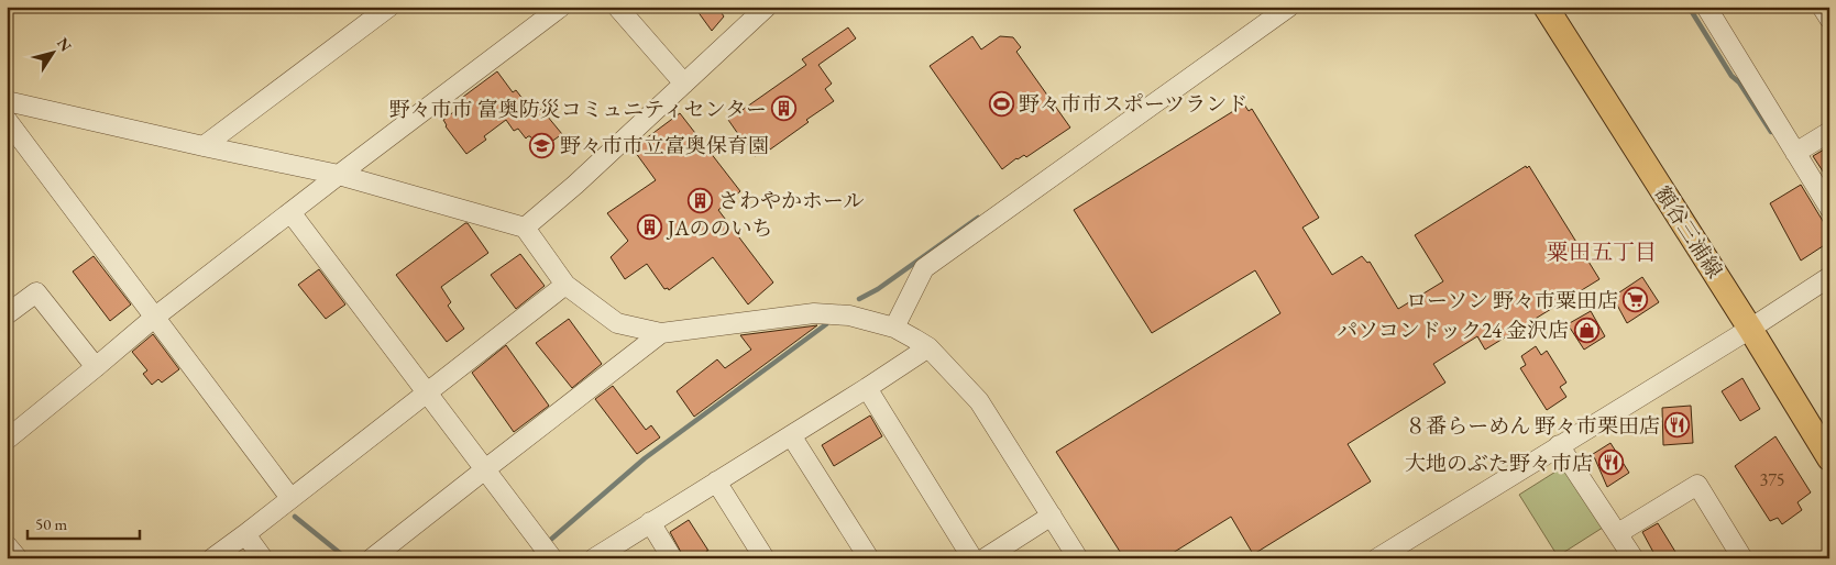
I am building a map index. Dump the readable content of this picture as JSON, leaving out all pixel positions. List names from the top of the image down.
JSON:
{
  "streets": {
    "main road": ["額谷三浦線"]
  },
  "districts": ["粟田五丁目"],
  "places": {
    "sports": ["野々市市スポーツランド"],
    "building": ["野々市市 富奥防災コミュニティセンター", "さわやかホール", "JAののいち"],
    "school or university": ["野々市市立富奥保育園"],
    "supermarket": ["ローソン 野々市粟田店"],
    "shop": ["パソコンドック24 金沢店"],
    "restaurant": ["８番らーめん 野々市栗田店", "大地のぶた野々市店"]
  },
  "house_numbers": ["375"],
  "scale_bar": "50 m",
  "north": "top right"
}
